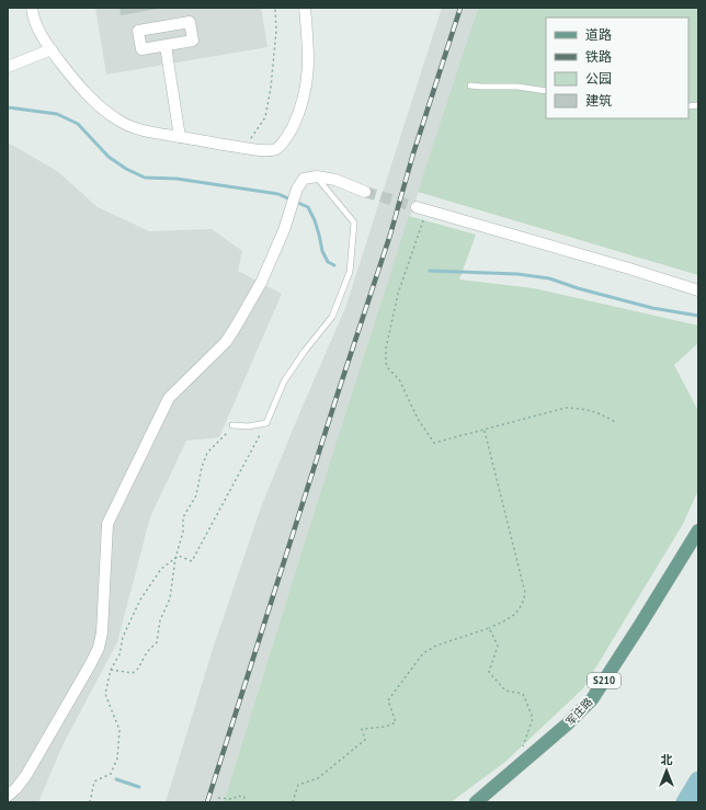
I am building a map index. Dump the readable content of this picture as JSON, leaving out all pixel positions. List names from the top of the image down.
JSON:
{
  "streets": {
    "main road": ["S210", "军庄路"]
  },
  "legend": [
    "道路",
    "铁路",
    "公园",
    "建筑"
  ],
  "north": "top"
}
